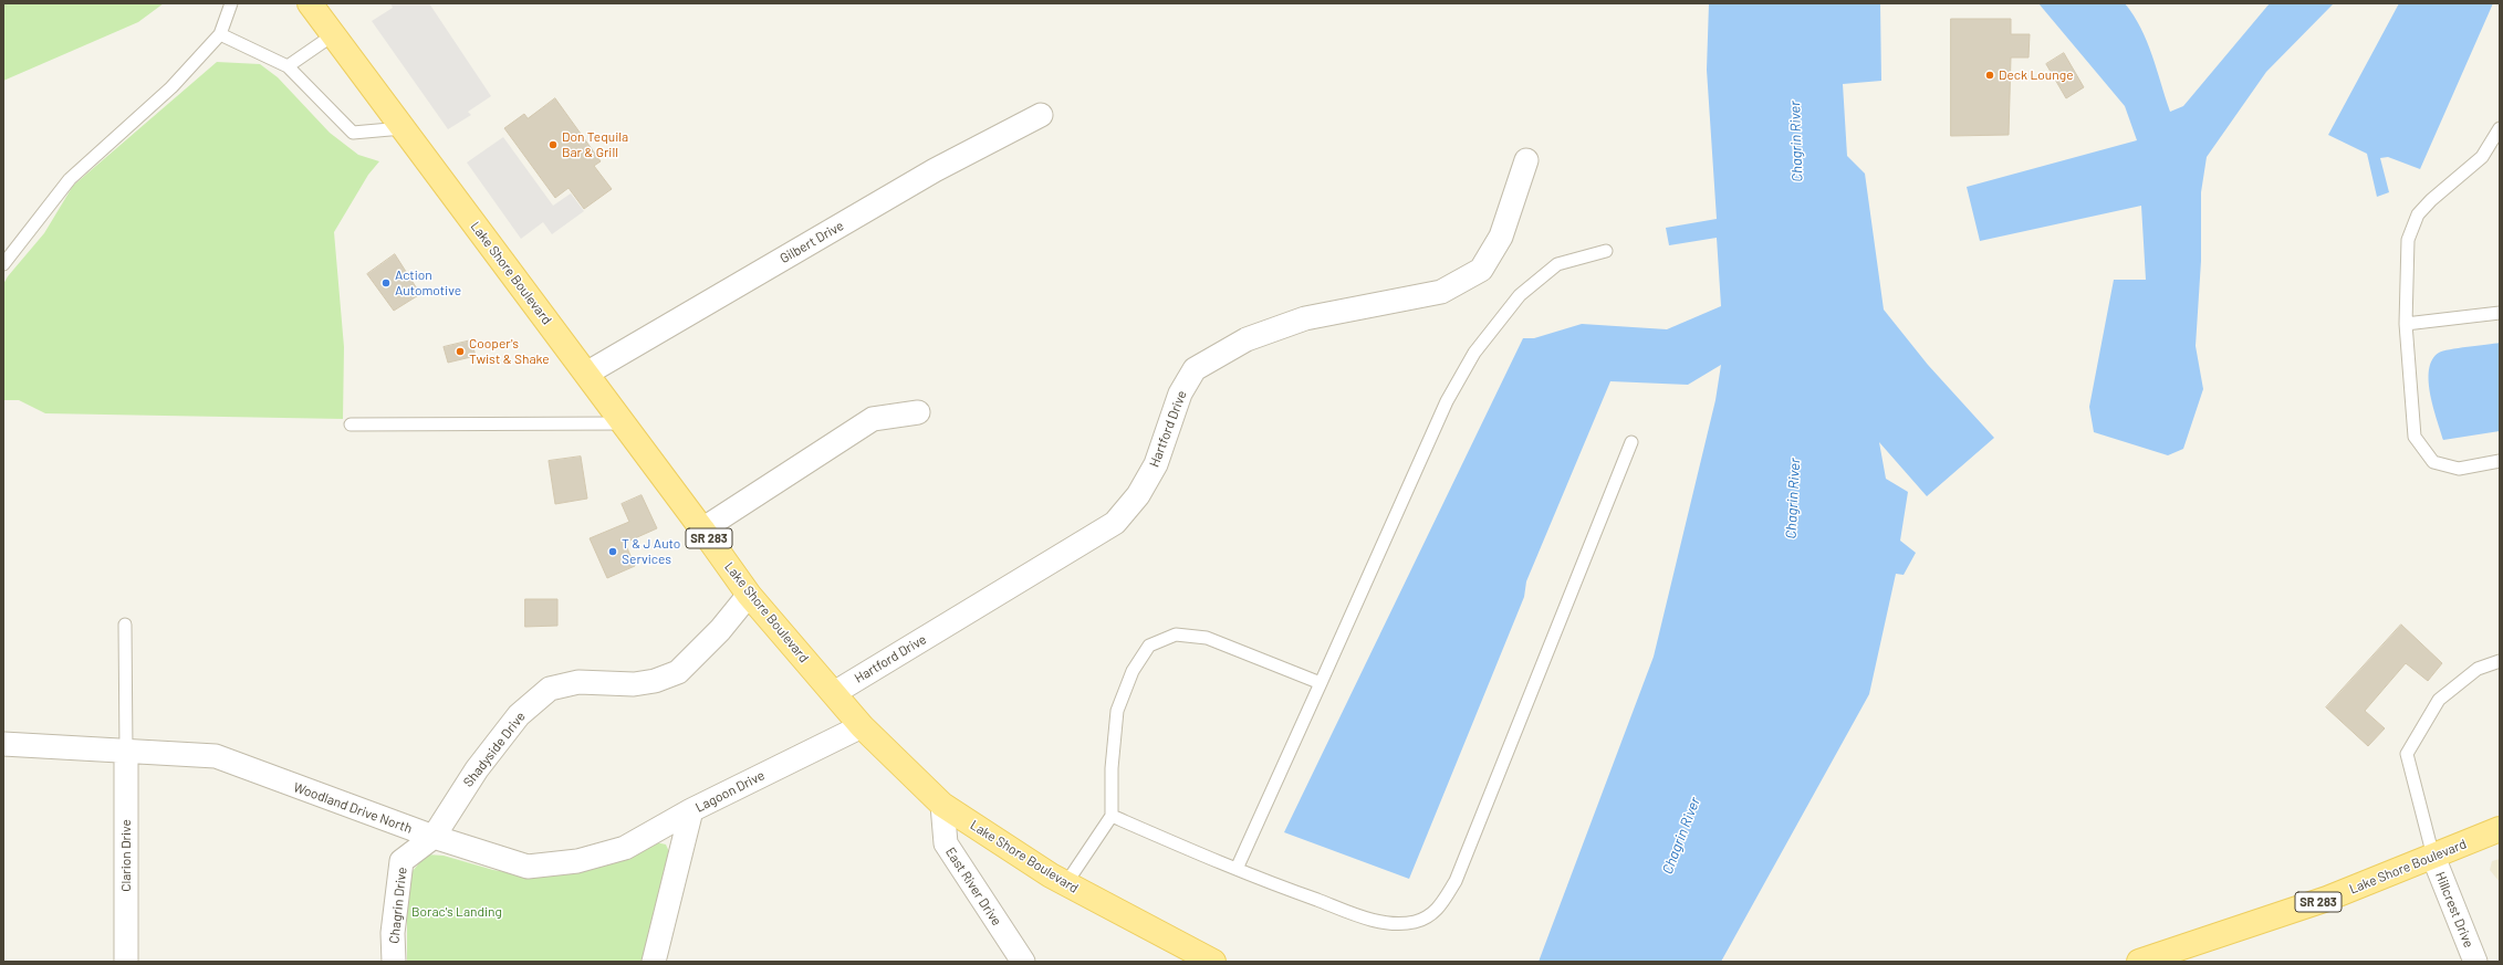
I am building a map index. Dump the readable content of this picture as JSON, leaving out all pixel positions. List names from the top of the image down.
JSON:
{
  "streets": {
    "main road": ["Lake Shore Boulevard", "SR 283"],
    "street": [
      "Gilbert Drive",
      "Hartford Drive",
      "Shadyside Drive",
      "Lagoon Drive",
      "Woodland Drive North",
      "Clarion Drive",
      "East River Drive",
      "Chagrin Drive",
      "Hillcrest Drive"
    ]
  },
  "crossings": [
    ["Gilbert Drive", "Lake Shore Boulevard"],
    ["Lake Shore Boulevard", "Hartford Drive"],
    ["Lake Shore Boulevard", "Shadyside Drive"],
    ["Lake Shore Boulevard", "Lagoon Drive"],
    ["Lake Shore Boulevard", "East River Drive"],
    ["Lake Shore Boulevard", "Hillcrest Drive"],
    ["Shadyside Drive", "Woodland Drive North"],
    ["Shadyside Drive", "Chagrin Drive"],
    ["Lagoon Drive", "Woodland Drive North"],
    ["Woodland Drive North", "Clarion Drive"],
    ["Woodland Drive North", "Chagrin Drive"]
  ],
  "water": ["Chagrin River"],
  "parks": ["Borac's Landing"],
  "places": [
    "Deck Lounge",
    "Don Tequila Bar & Grill",
    "Action Automotive",
    "Cooper's Twist & Shake",
    "T & J Auto Services"
  ]
}
